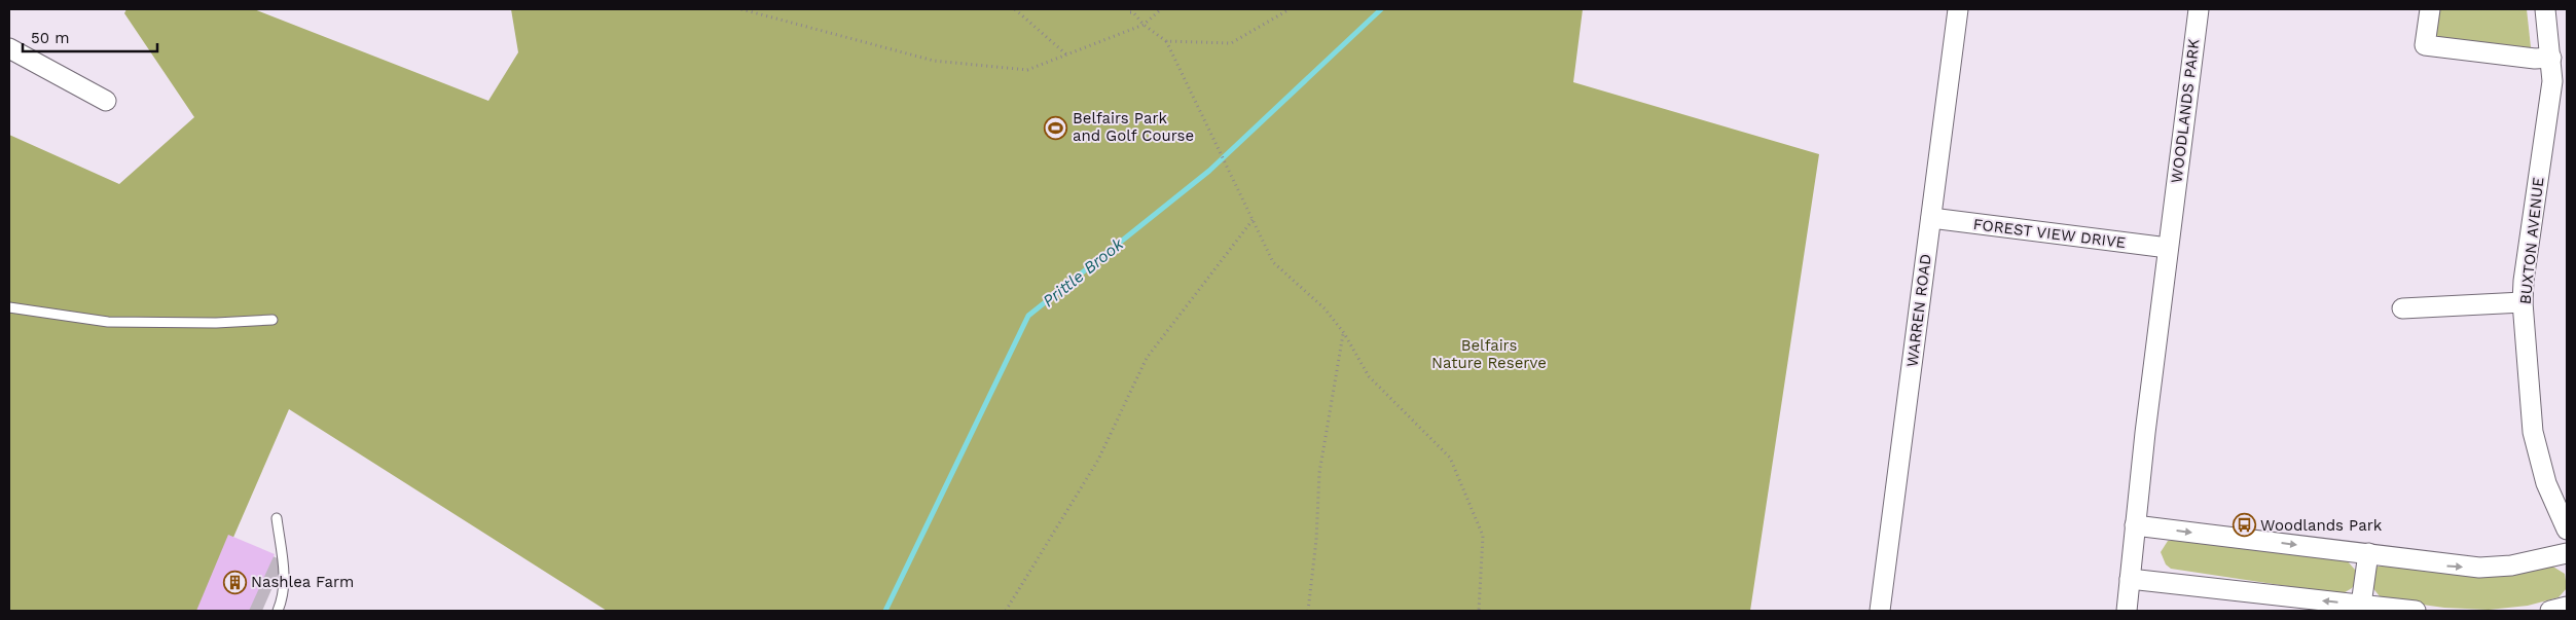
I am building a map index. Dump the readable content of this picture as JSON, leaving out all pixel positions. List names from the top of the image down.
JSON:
{
  "streets": {
    "street": [
      "WOODLANDS PARK",
      "FOREST VIEW DRIVE",
      "BUXTON AVENUE",
      "WARREN ROAD"
    ]
  },
  "crossings": [
    ["WOODLANDS PARK", "FOREST VIEW DRIVE"],
    ["FOREST VIEW DRIVE", "WARREN ROAD"]
  ],
  "water": ["Prittle Brook"],
  "parks": ["Belfairs Nature Reserve"],
  "places": {
    "sports": ["Belfairs Park and Golf Course"],
    "bus stop": ["Woodlands Park"],
    "building": ["Nashlea Farm"]
  },
  "scale_bar": "50 m"
}
